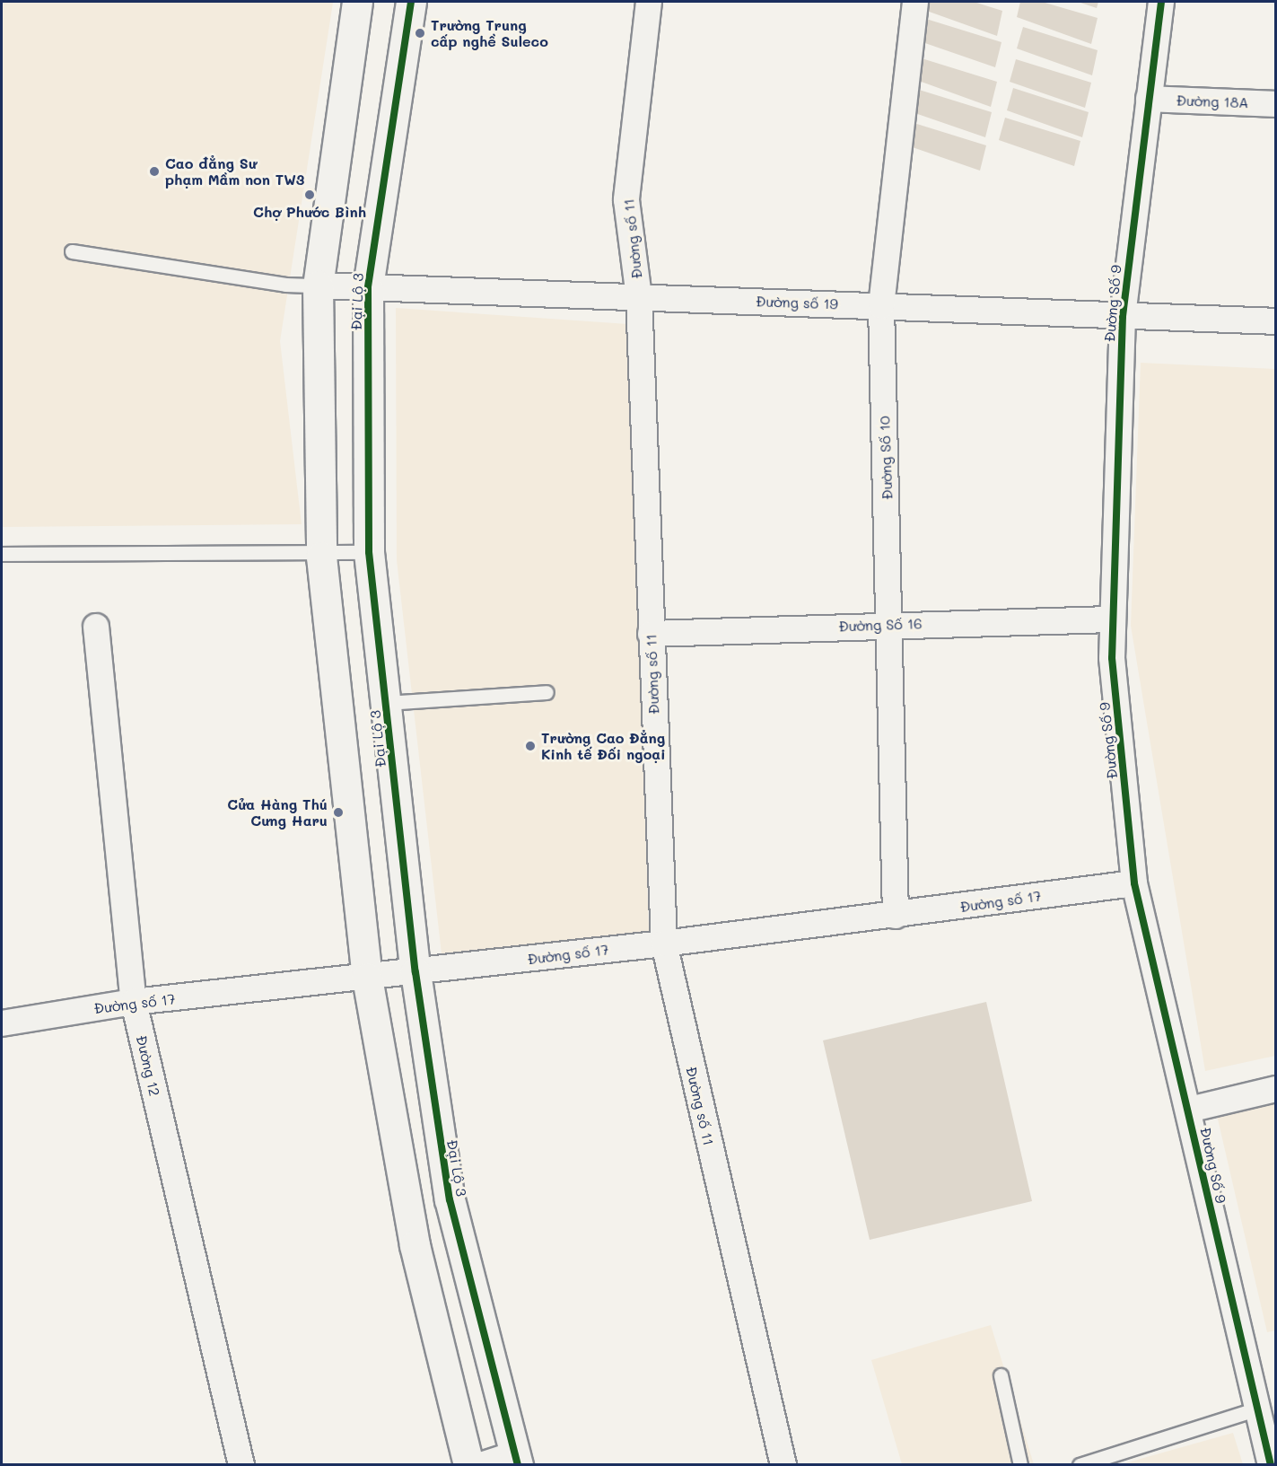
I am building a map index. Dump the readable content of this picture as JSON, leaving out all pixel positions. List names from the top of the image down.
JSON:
{
  "streets": {
    "street": [
      "Đường 18A",
      "Đường số 11",
      "Đại Lộ 3",
      "Đường số 19",
      "Đường Số 9",
      "Đường Số 10",
      "Đường Số 16",
      "Đường số 17",
      "Đường 12"
    ]
  },
  "crossings": [
    ["Đường 18A", "Đường Số 9"],
    ["Đường số 11", "Đường số 19"],
    ["Đường số 11", "Đường Số 16"],
    ["Đường số 11", "Đường số 17"],
    ["Đại Lộ 3", "Đường số 19"],
    ["Đại Lộ 3", "Đường số 17"],
    ["Đường số 19", "Đường Số 9"],
    ["Đường số 19", "Đường Số 10"],
    ["Đường Số 9", "Đường Số 16"],
    ["Đường Số 9", "Đường số 17"],
    ["Đường Số 10", "Đường Số 16"],
    ["Đường Số 10", "Đường số 17"],
    ["Đường số 17", "Đường 12"]
  ],
  "places": [
    "Trường Trung cấp nghề Suleco",
    "Cao đẳng Sư phạm Mầm non TW3",
    "Chợ Phước Bình",
    "Trường Cao Đẳng Kinh tế Đối ngoại",
    "Cửa Hàng Thú Cưng Haru"
  ]
}
